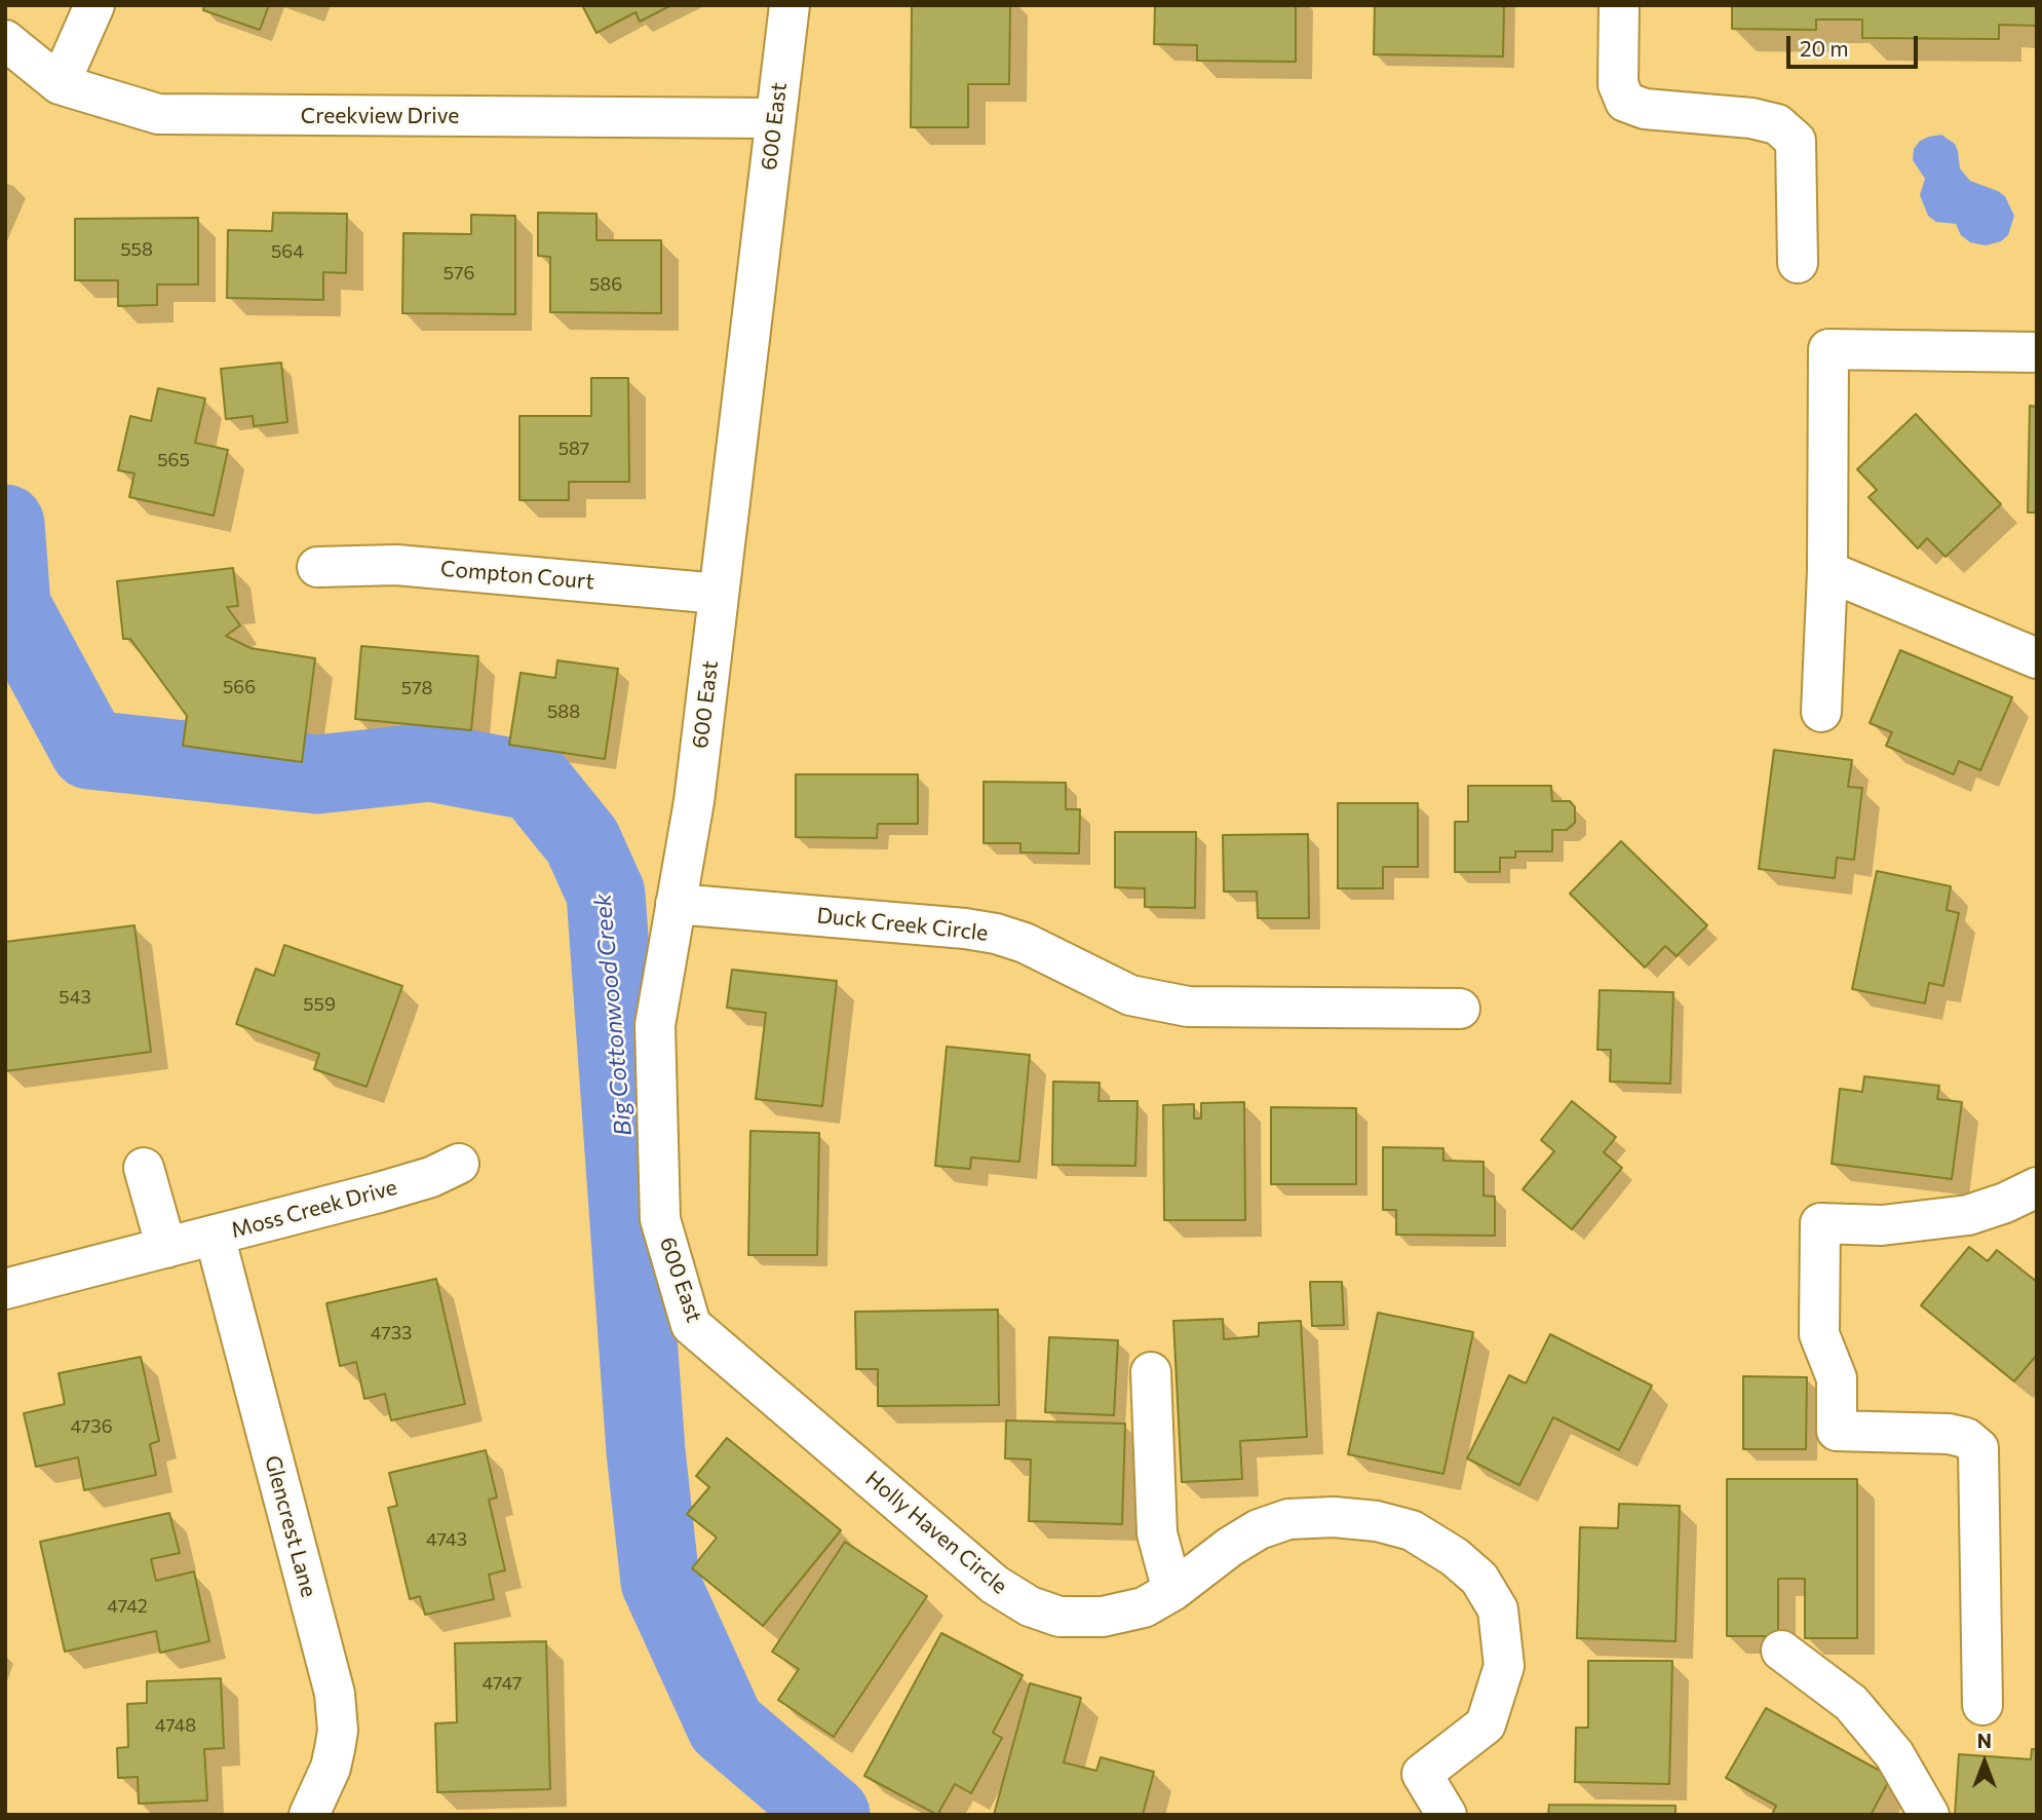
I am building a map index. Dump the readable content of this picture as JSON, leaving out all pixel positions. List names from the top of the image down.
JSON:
{
  "streets": {
    "street": [
      "Creekview Drive",
      "600 East",
      "Compton Court",
      "Duck Creek Circle",
      "Moss Creek Drive",
      "Glencrest Lane",
      "Holly Haven Circle"
    ]
  },
  "crossings": [
    ["Creekview Drive", "600 East"],
    ["600 East", "Compton Court"],
    ["600 East", "Duck Creek Circle"],
    ["600 East", "Holly Haven Circle"],
    ["Moss Creek Drive", "Glencrest Lane"]
  ],
  "water": ["Big Cottonwood Creek"],
  "house_numbers": [
    "558",
    "564",
    "576",
    "586",
    "587",
    "565",
    "566",
    "578",
    "588",
    "543",
    "559",
    "4733",
    "4736",
    "4743",
    "4742",
    "4747",
    "4748"
  ],
  "scale_bar": "20 m",
  "north": "top"
}
